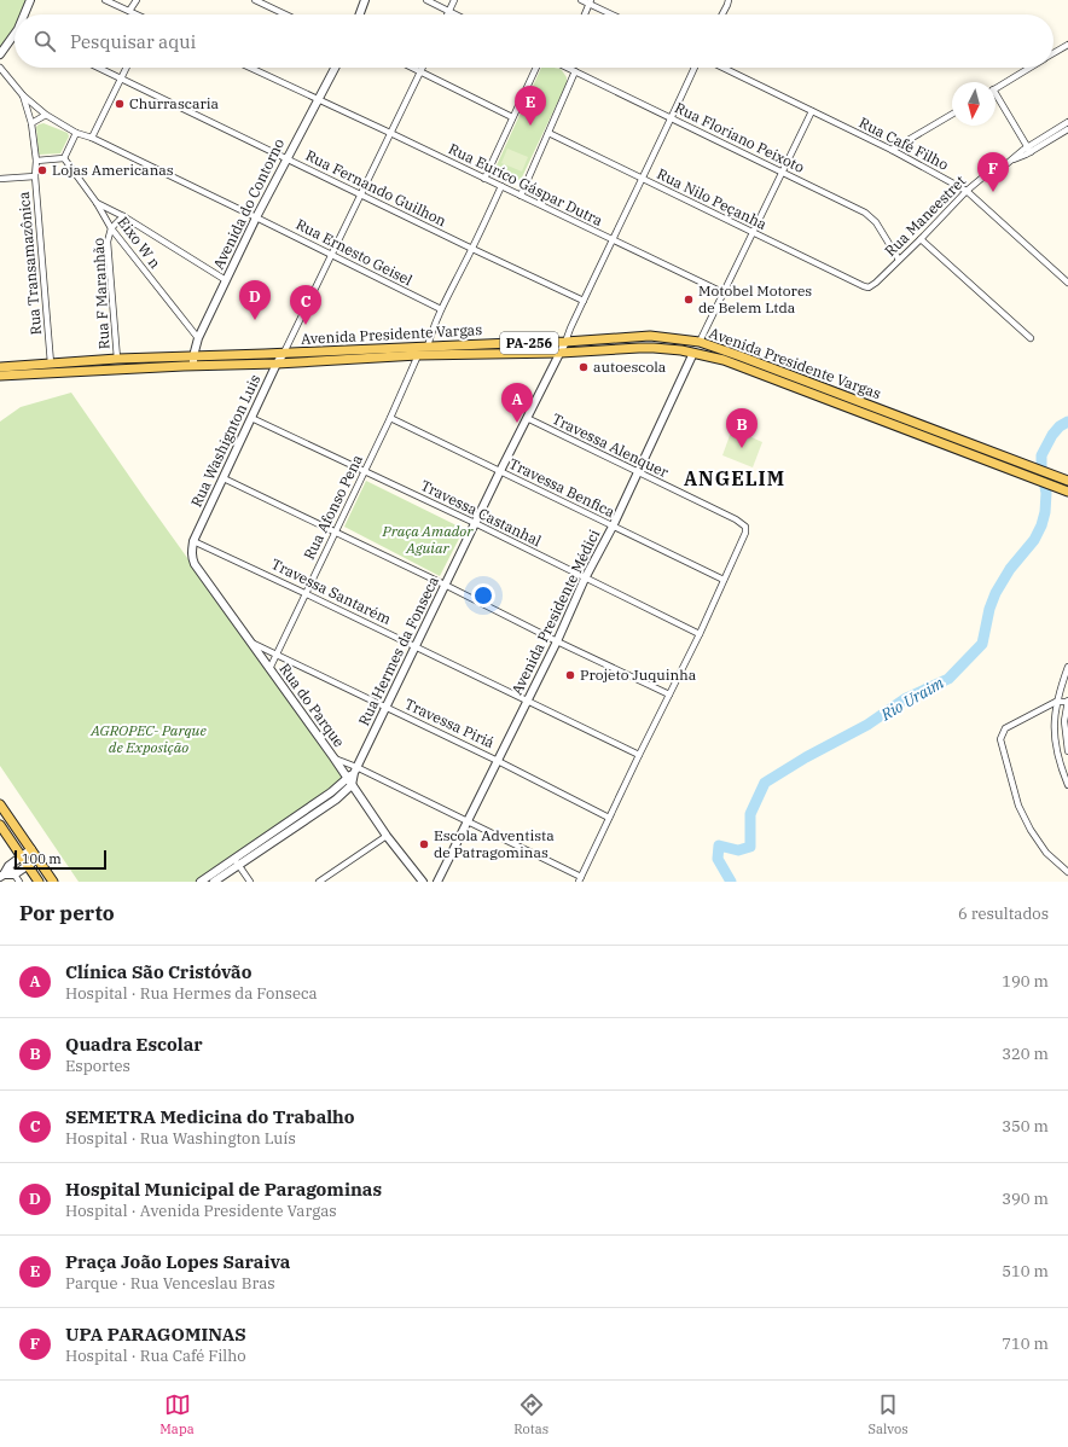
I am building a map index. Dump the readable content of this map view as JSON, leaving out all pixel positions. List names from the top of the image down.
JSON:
{
  "streets": {
    "main road": ["Avenida Presidente Vargas", "PA-256"],
    "street": [
      "Rua Floriano Peixoto",
      "Rua Café Filho",
      "Rua Euríco Gáspar Dutra",
      "Rua Fernando Guilhon",
      "Rua Nilo Peçanha",
      "Avenida do Contorno",
      "Rua Maneestret",
      "Eixo W n",
      "Rua Ernesto Geisel",
      "Rua Transamazônica",
      "Rua F Maranhão",
      "Rua Washignton Luis",
      "Travessa Alenquer",
      "Travessa Benfica",
      "Rua Afonso Pena",
      "Travessa Castanhal",
      "Travessa Santarém",
      "Avenida Presidente Médici",
      "Rua Hermes da Fonseca",
      "Rua do Parque",
      "Travessa Piriá"
    ]
  },
  "crossings": [
    ["Rua Floriano Peixoto", "Rua Maneestret"],
    ["Rua Café Filho", "Rua Maneestret"],
    ["Rua Euríco Gáspar Dutra", "Avenida do Contorno"],
    ["Rua Fernando Guilhon", "Avenida do Contorno"],
    ["Rua Nilo Peçanha", "Rua Maneestret"],
    ["Avenida do Contorno", "Eixo W n"],
    ["Avenida do Contorno", "Rua Ernesto Geisel"],
    ["Avenida do Contorno", "Avenida Presidente Vargas"],
    ["Eixo W n", "Rua F Maranhão"],
    ["Rua Ernesto Geisel", "Rua Transamazônica"],
    ["Rua Transamazônica", "Avenida Presidente Vargas"],
    ["Rua F Maranhão", "Avenida Presidente Vargas"],
    ["Avenida Presidente Vargas", "Rua Washignton Luis"],
    ["Avenida Presidente Vargas", "Rua Afonso Pena"],
    ["Avenida Presidente Vargas", "Avenida Presidente Médici"],
    ["Avenida Presidente Vargas", "Rua Hermes da Fonseca"],
    ["Rua Washignton Luis", "Travessa Castanhal"],
    ["Rua Washignton Luis", "Travessa Santarém"],
    ["Rua Washignton Luis", "Rua do Parque"],
    ["Travessa Alenquer", "Travessa Benfica"],
    ["Travessa Alenquer", "Avenida Presidente Médici"],
    ["Travessa Alenquer", "Rua Hermes da Fonseca"],
    ["Travessa Benfica", "Rua Afonso Pena"],
    ["Travessa Benfica", "Avenida Presidente Médici"],
    ["Travessa Benfica", "Rua Hermes da Fonseca"],
    ["Rua Afonso Pena", "Travessa Castanhal"],
    ["Rua Afonso Pena", "Travessa Santarém"],
    ["Rua Afonso Pena", "Rua do Parque"],
    ["Rua Afonso Pena", "Travessa Piriá"],
    ["Travessa Castanhal", "Avenida Presidente Médici"],
    ["Travessa Castanhal", "Rua Hermes da Fonseca"],
    ["Travessa Santarém", "Avenida Presidente Médici"],
    ["Travessa Santarém", "Rua Hermes da Fonseca"],
    ["Travessa Santarém", "Rua do Parque"],
    ["Avenida Presidente Médici", "Travessa Piriá"],
    ["Rua Hermes da Fonseca", "Travessa Piriá"],
    ["Rua do Parque", "Travessa Piriá"]
  ],
  "districts": ["ANGELIM"],
  "water": ["Rio Uraim"],
  "parks": ["Praça Amador Aguiar", "AGROPEC- Parque de Exposição"],
  "places": [
    "Churrascaria",
    "Lojas Americanas",
    "Motobel Motores de Belem Ltda",
    "autoescola",
    "Projeto Juquinha",
    "Escola Adventista de Patragominas"
  ],
  "scale_bar": "100 m",
  "north": "bottom",
  "page": {
    "search": "Pesquisar aqui",
    "pins": [
      "E",
      "F",
      "D",
      "C",
      "A",
      "B"
    ],
    "scale": "100 m",
    "heading": ["Por perto", "6 resultados"],
    "list": [
      {
        "mark": "A",
        "name": "Clínica São Cristóvão",
        "note": "Hospital · Rua Hermes da Fonseca",
        "value": "190 m"
      },
      {
        "mark": "B",
        "name": "Quadra Escolar",
        "note": "Esportes",
        "value": "320 m"
      },
      {
        "mark": "C",
        "name": "SEMETRA Medicina do Trabalho",
        "note": "Hospital · Rua Washington Luís",
        "value": "350 m"
      },
      {
        "mark": "D",
        "name": "Hospital Municipal de Paragominas",
        "note": "Hospital · Avenida Presidente Vargas",
        "value": "390 m"
      },
      {
        "mark": "E",
        "name": "Praça João Lopes Saraiva",
        "note": "Parque · Rua Venceslau Bras",
        "value": "510 m"
      },
      {
        "mark": "F",
        "name": "UPA PARAGOMINAS",
        "note": "Hospital · Rua Café Filho",
        "value": "710 m"
      }
    ],
    "nav": ["Mapa", "Rotas", "Salvos"]
  }
}
